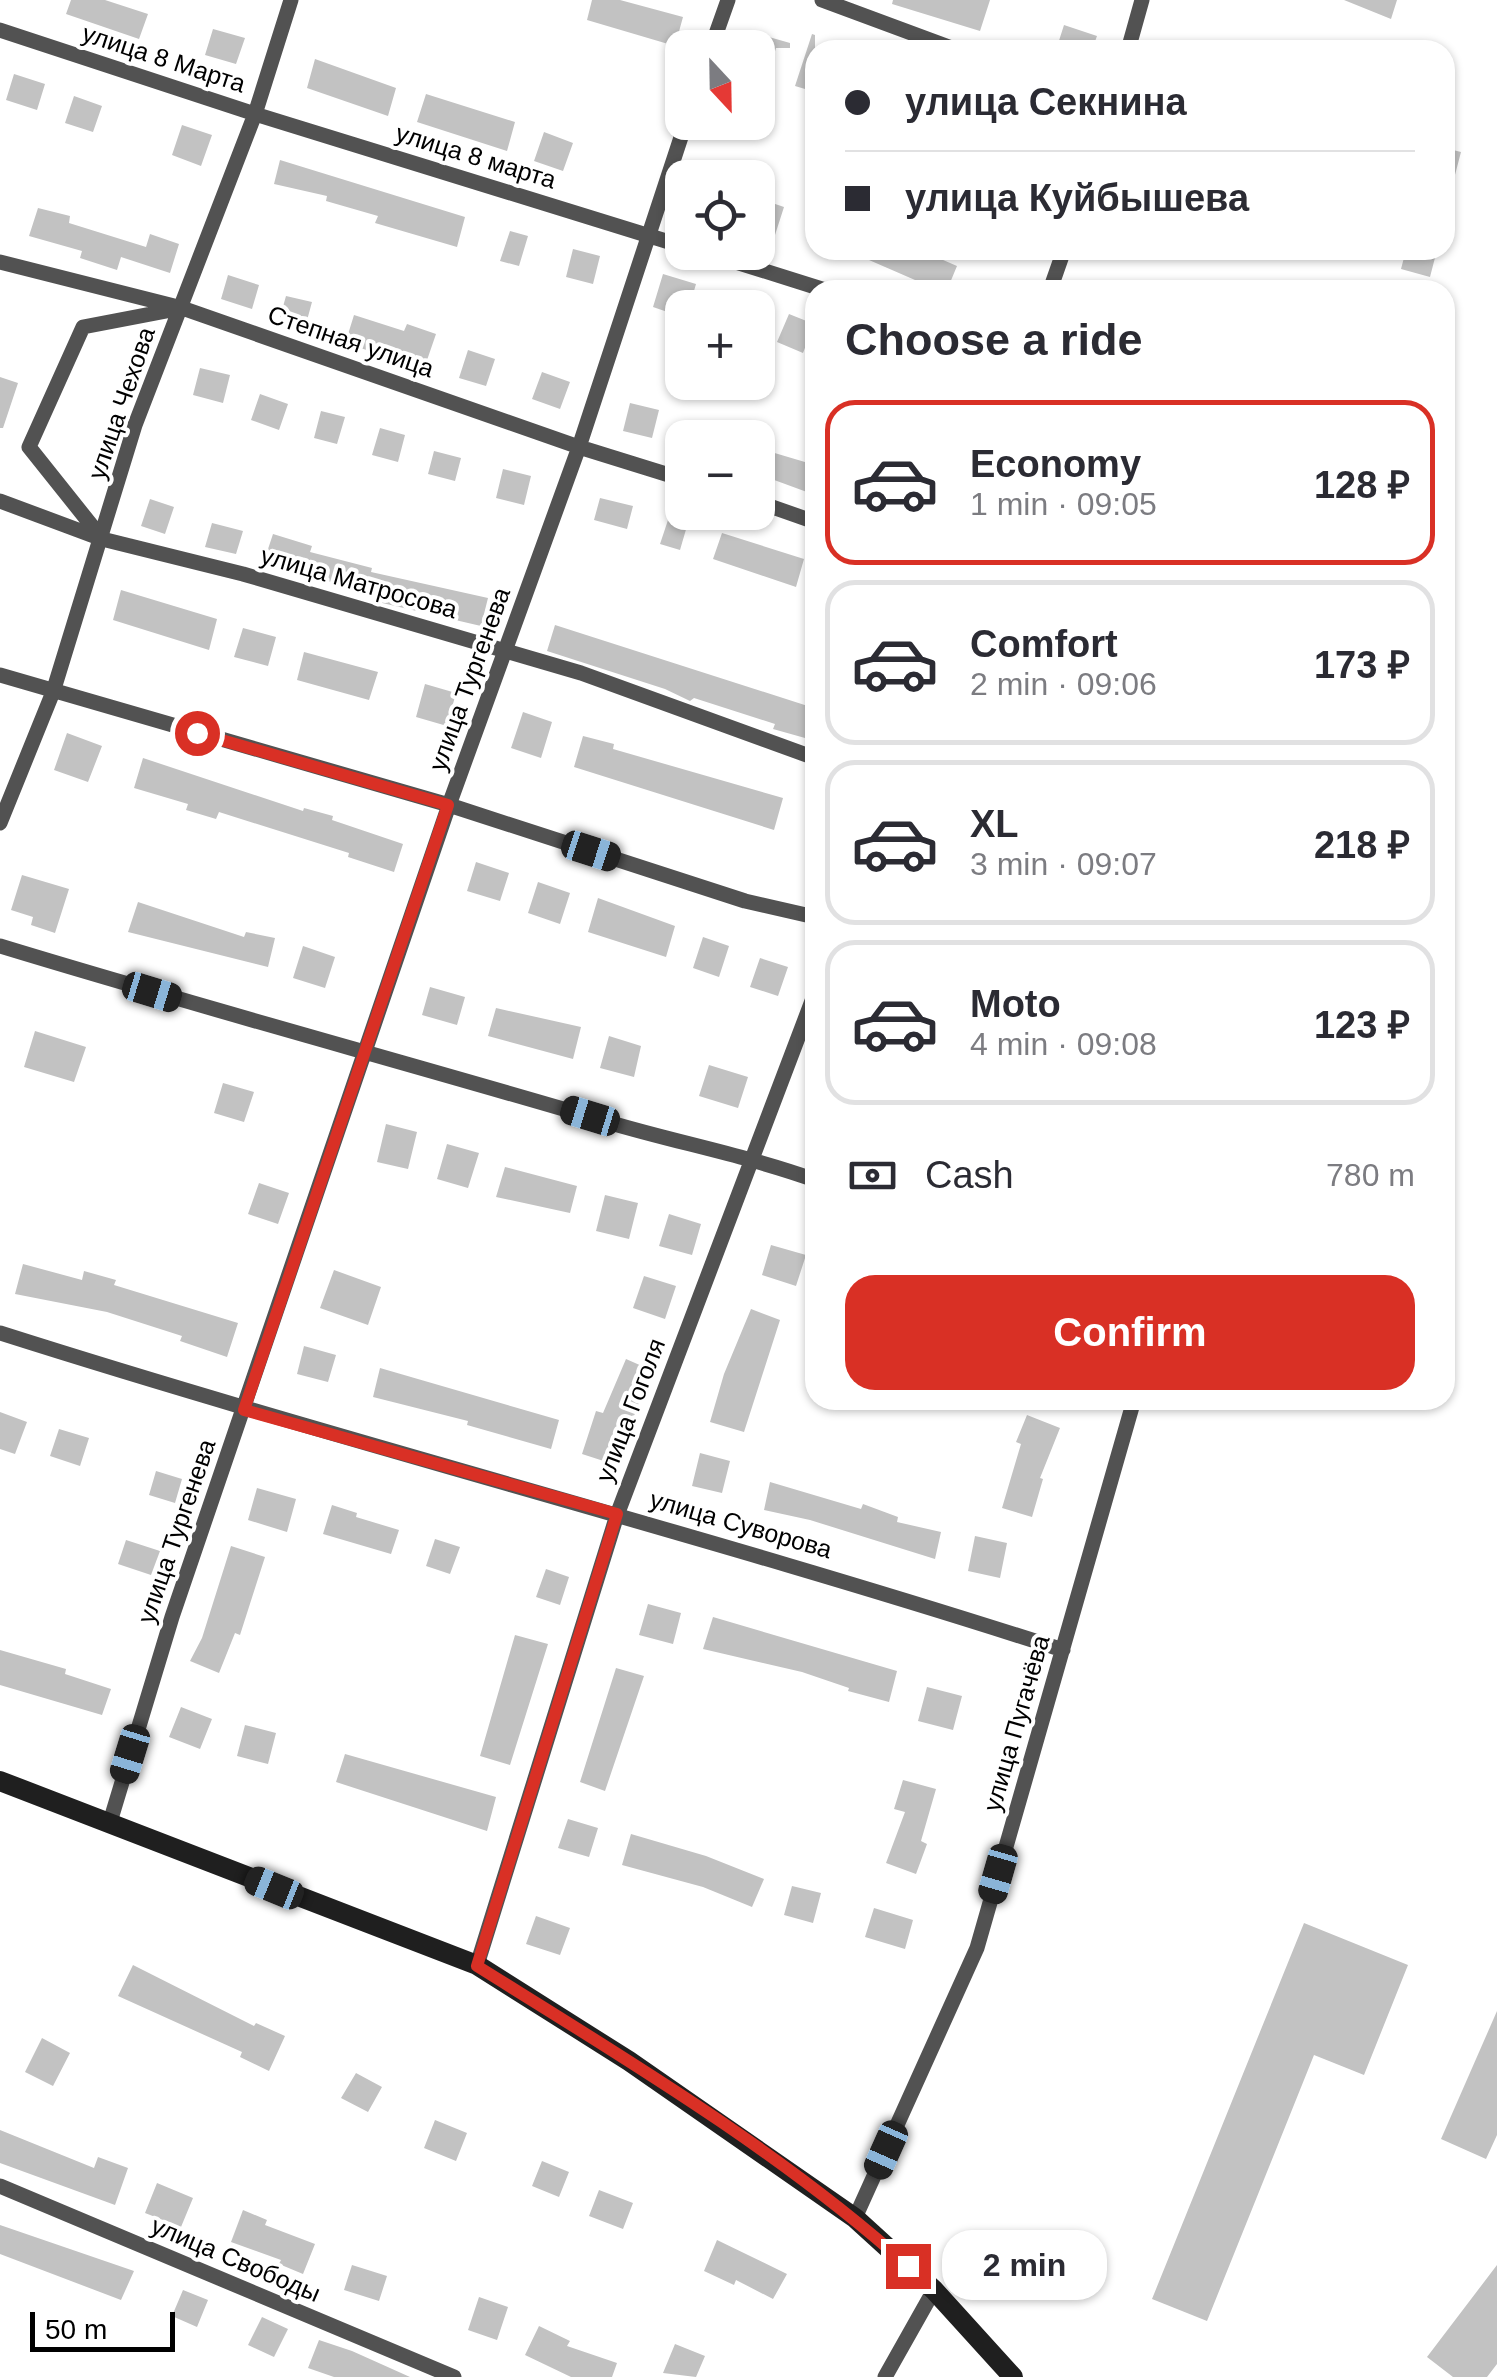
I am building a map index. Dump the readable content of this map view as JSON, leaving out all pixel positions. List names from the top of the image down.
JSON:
{
  "streets": {
    "street": [
      "улица 8 Марта",
      "улица 8 марта",
      "Степная улица",
      "улица Чехова",
      "улица Матросова",
      "улица Тургенева",
      "улица Гоголя",
      "улица Суворова",
      "улица Пугачёва",
      "улица Свободы"
    ]
  },
  "crossings": [
    ["улица 8 Марта", "улица 8 марта"],
    ["улица 8 Марта", "улица Чехова"],
    ["улица 8 марта", "улица Чехова"],
    ["улица 8 марта", "улица Тургенева"],
    ["Степная улица", "улица Чехова"],
    ["Степная улица", "улица Тургенева"],
    ["улица Чехова", "улица Матросова"],
    ["улица Матросова", "улица Тургенева"],
    ["улица Тургенева", "улица Суворова"],
    ["улица Гоголя", "улица Суворова"],
    ["улица Суворова", "улица Пугачёва"]
  ],
  "scale_bar": "50 m",
  "north": "bottom",
  "page": {
    "map_buttons": ["+", "−"],
    "banner": ["улица Секнина", "улица Куйбышева"],
    "heading": "Choose a ride",
    "list": [
      {
        "name": "Economy",
        "note": "1 min · 09:05",
        "value": "128 ₽"
      },
      {
        "name": "Comfort",
        "note": "2 min · 09:06",
        "value": "173 ₽"
      },
      {
        "name": "XL",
        "note": "3 min · 09:07",
        "value": "218 ₽"
      },
      {
        "name": "Moto",
        "note": "4 min · 09:08",
        "value": "123 ₽"
      }
    ],
    "pay": ["Cash", "780 m"],
    "buttons": "Confirm",
    "bubble": "2 min",
    "scale": "50 m"
  }
}
